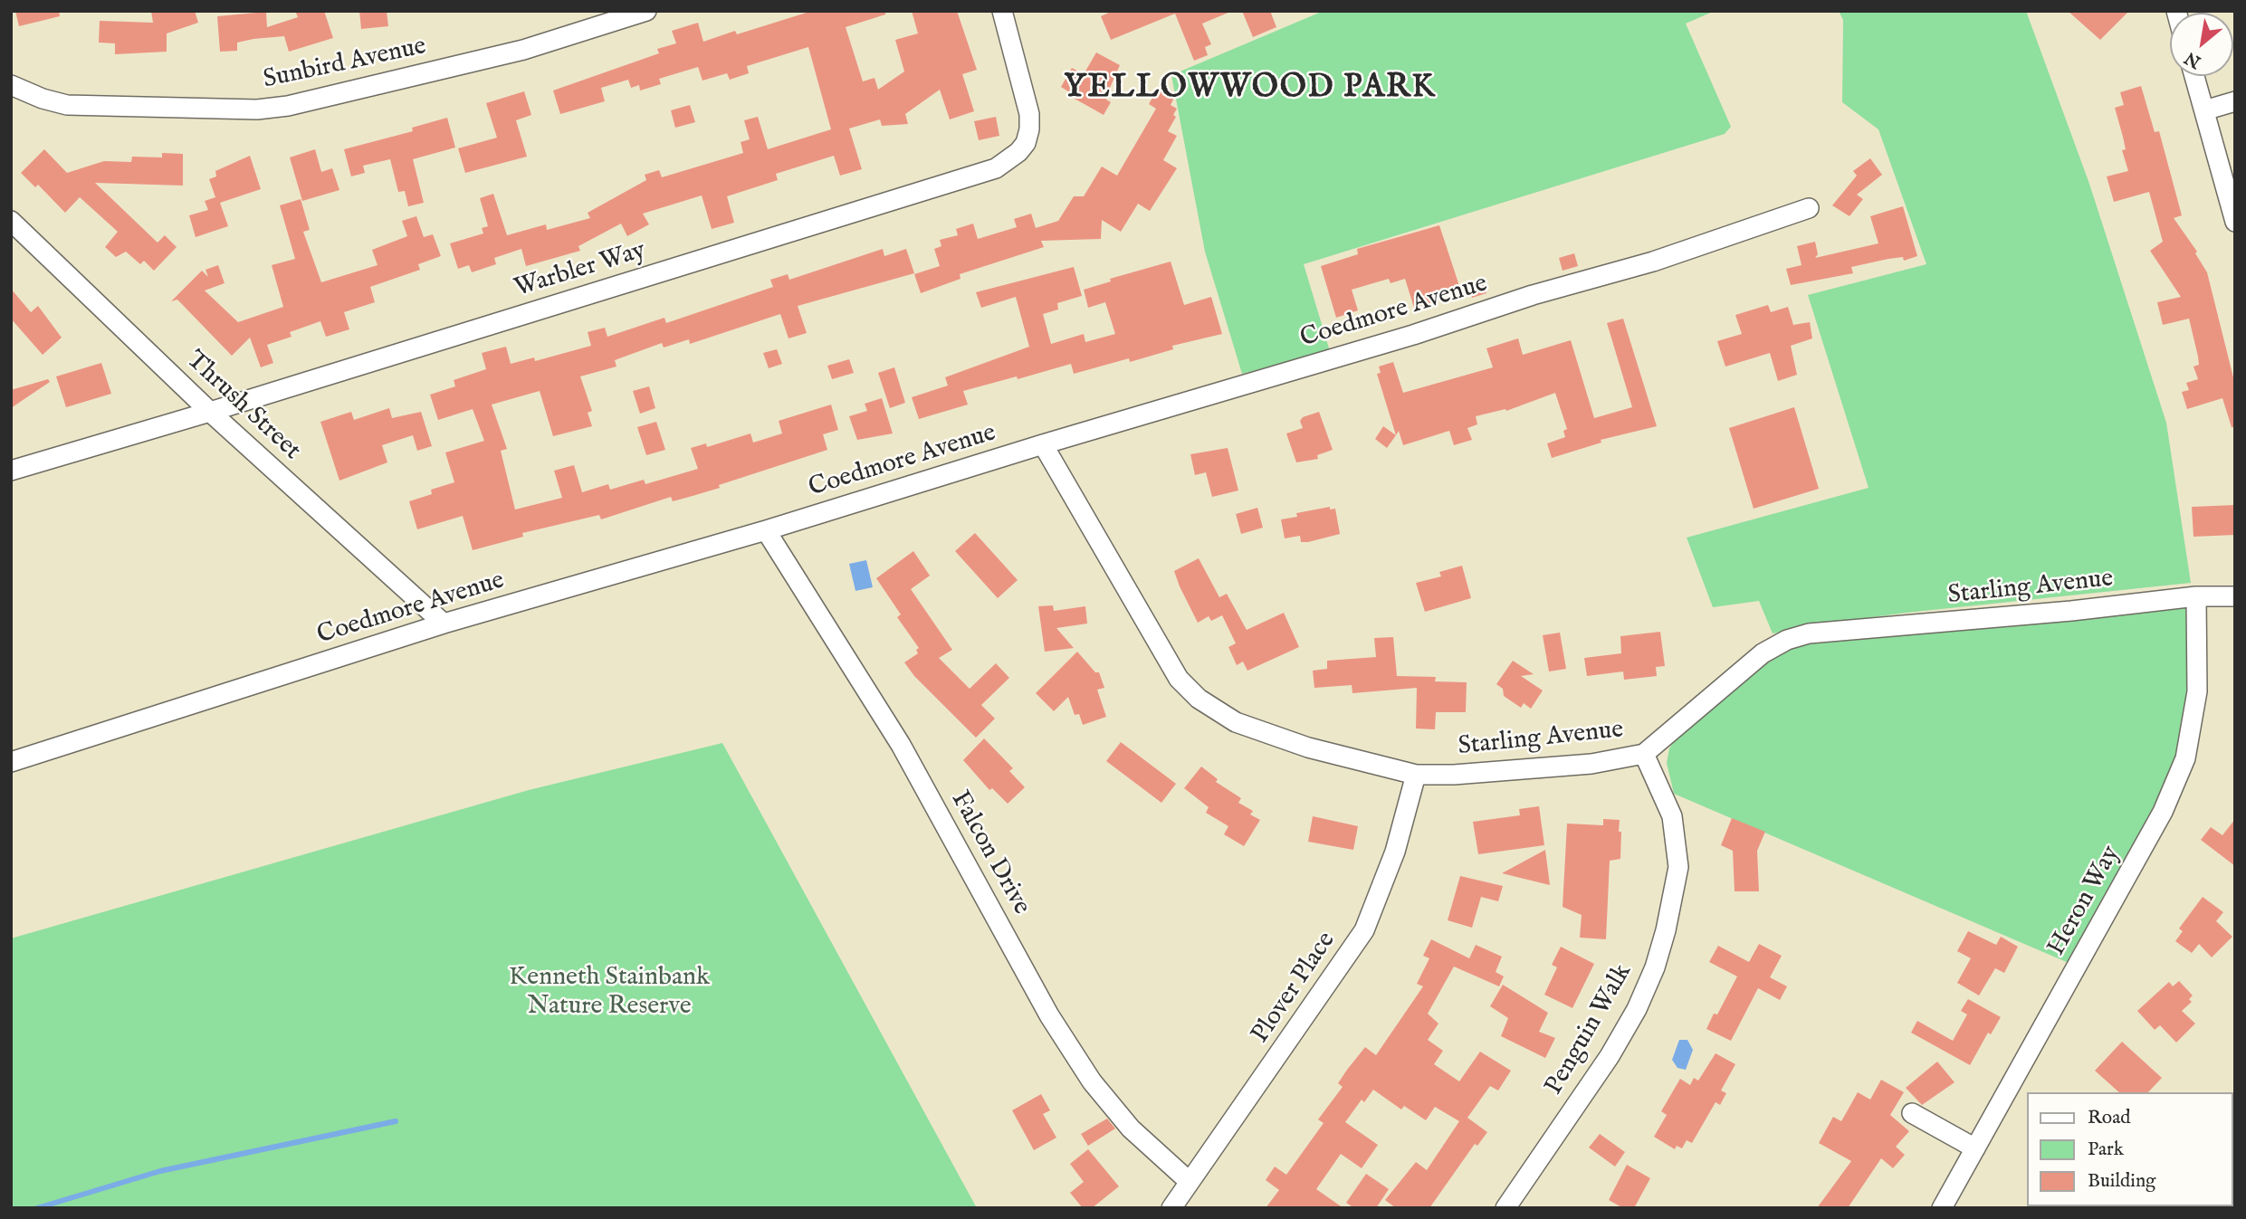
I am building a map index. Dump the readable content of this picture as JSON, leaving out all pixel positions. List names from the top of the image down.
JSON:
{
  "streets": {
    "street": [
      "Sunbird Avenue",
      "Warbler Way",
      "Coedmore Avenue",
      "Thrush Street",
      "Starling Avenue",
      "Falcon Drive",
      "Heron Way",
      "Plover Place",
      "Penguin Walk"
    ]
  },
  "crossings": [
    ["Warbler Way", "Thrush Street"],
    ["Coedmore Avenue", "Thrush Street"],
    ["Coedmore Avenue", "Starling Avenue"],
    ["Coedmore Avenue", "Falcon Drive"],
    ["Starling Avenue", "Heron Way"],
    ["Starling Avenue", "Plover Place"],
    ["Starling Avenue", "Penguin Walk"],
    ["Falcon Drive", "Plover Place"]
  ],
  "districts": ["YELLOWWOOD PARK"],
  "parks": ["Kenneth Stainbank Nature Reserve"],
  "legend": ["Road", "Park", "Building"],
  "north": "bottom left"
}
